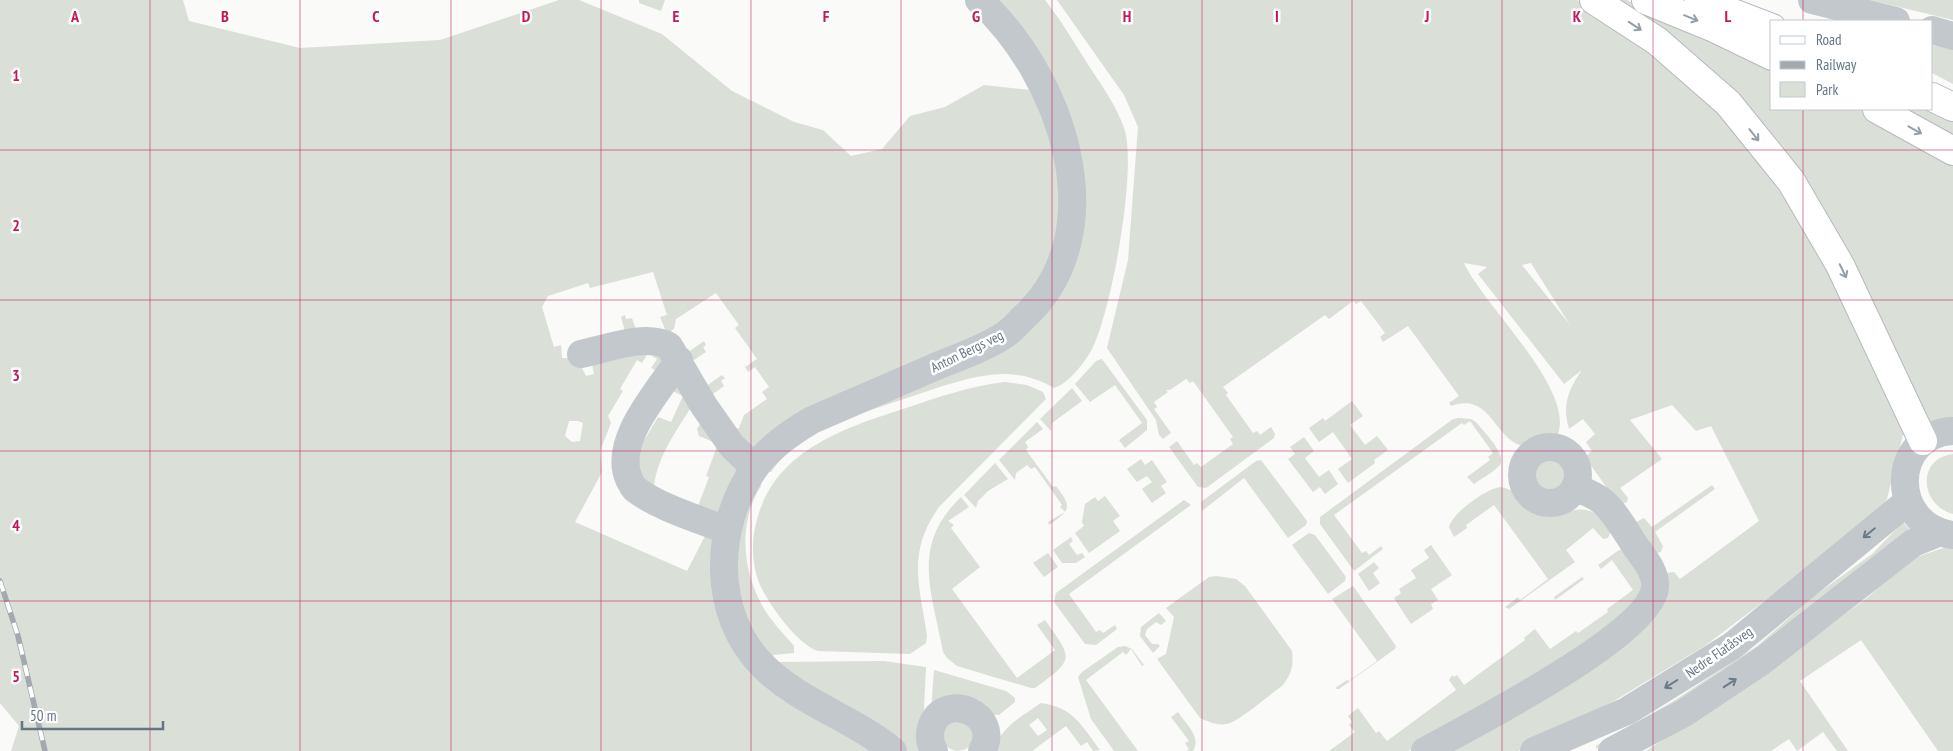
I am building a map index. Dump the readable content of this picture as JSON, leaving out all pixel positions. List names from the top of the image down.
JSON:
{
  "streets": {
    "street": ["Anton Bergs veg", "Nedre Flatåsveg"]
  },
  "legend": ["Road", "Railway", "Park"],
  "scale_bar": "50 m",
  "grid": {
    "columns": [
      "A",
      "B",
      "C",
      "D",
      "E",
      "F",
      "G",
      "H",
      "I",
      "J",
      "K",
      "L"
    ],
    "rows": [
      "1",
      "2",
      "3",
      "4",
      "5"
    ]
  }
}
